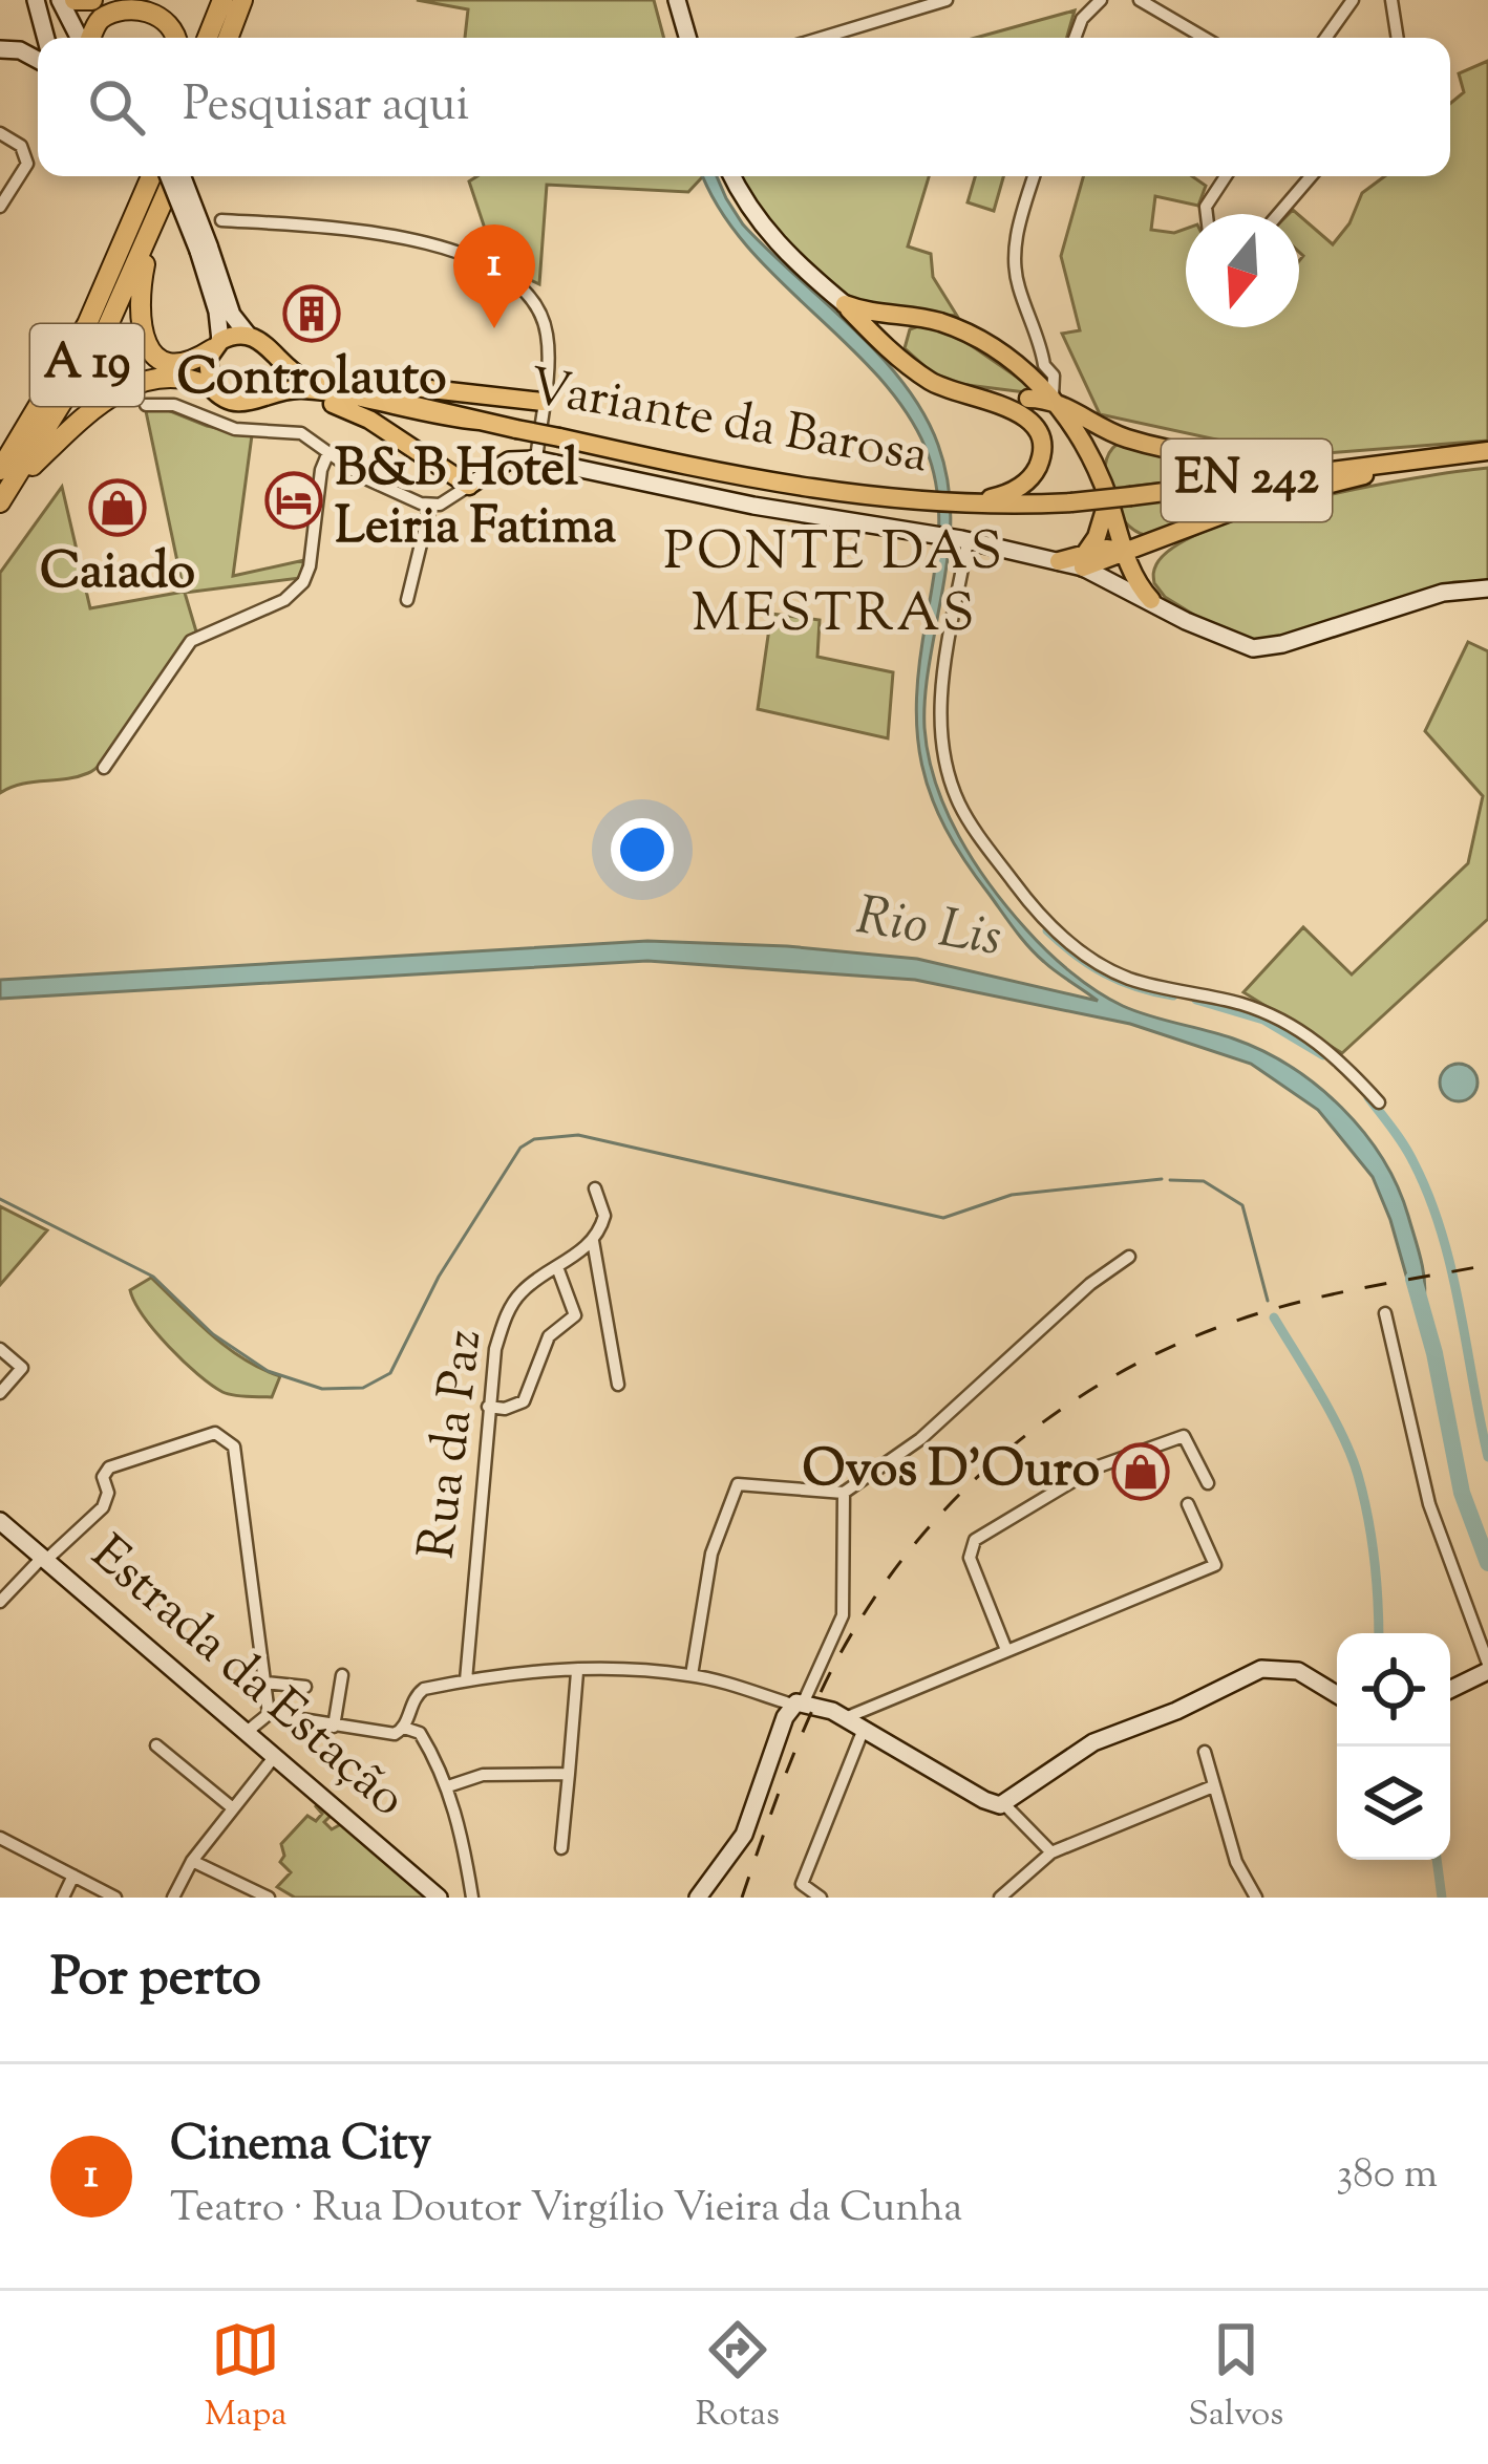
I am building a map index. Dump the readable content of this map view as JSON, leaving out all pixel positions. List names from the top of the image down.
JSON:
{
  "streets": {
    "highway": ["A 19"],
    "main road": ["Variante da Barosa", "EN 242", "Estrada da Estação"],
    "street": ["Rua da Paz"]
  },
  "crossings": [
    ["Variante da Barosa", "EN 242"]
  ],
  "districts": ["PONTE DAS MESTRAS"],
  "water": ["Rio Lis"],
  "places": {
    "building": ["Controlauto"],
    "hotel": ["B&B Hotel Leiria Fatima"],
    "shop": ["Caiado", "Ovos D'Ouro"]
  },
  "north": "bottom",
  "page": {
    "search": "Pesquisar aqui",
    "pins": "1",
    "heading": "Por perto",
    "list": [
      {
        "mark": "1",
        "name": "Cinema City",
        "note": "Teatro · Rua Doutor Virgílio Vieira da Cunha",
        "value": "380 m"
      }
    ],
    "nav": ["Mapa", "Rotas", "Salvos"]
  }
}
